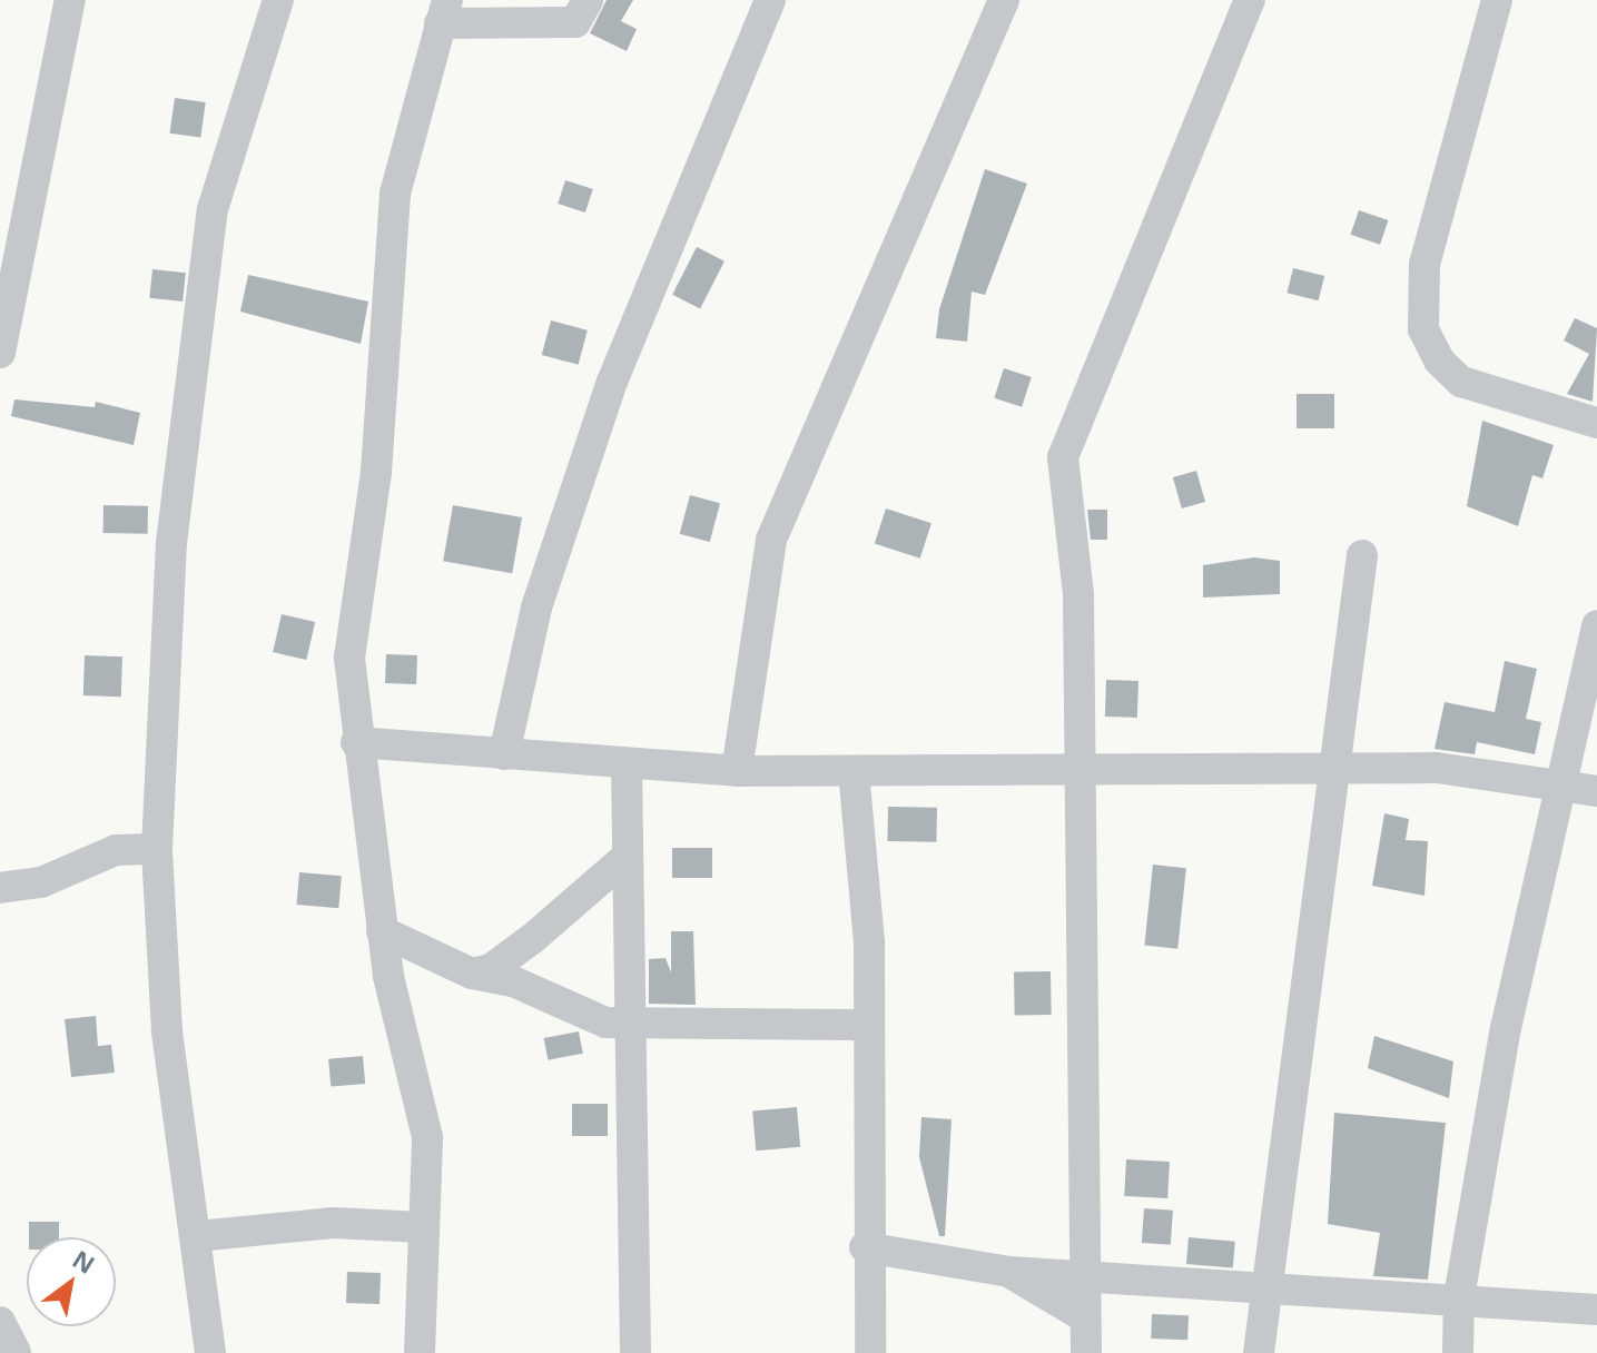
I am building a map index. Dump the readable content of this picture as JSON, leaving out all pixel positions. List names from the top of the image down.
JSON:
{
  "north": "top right"
}
